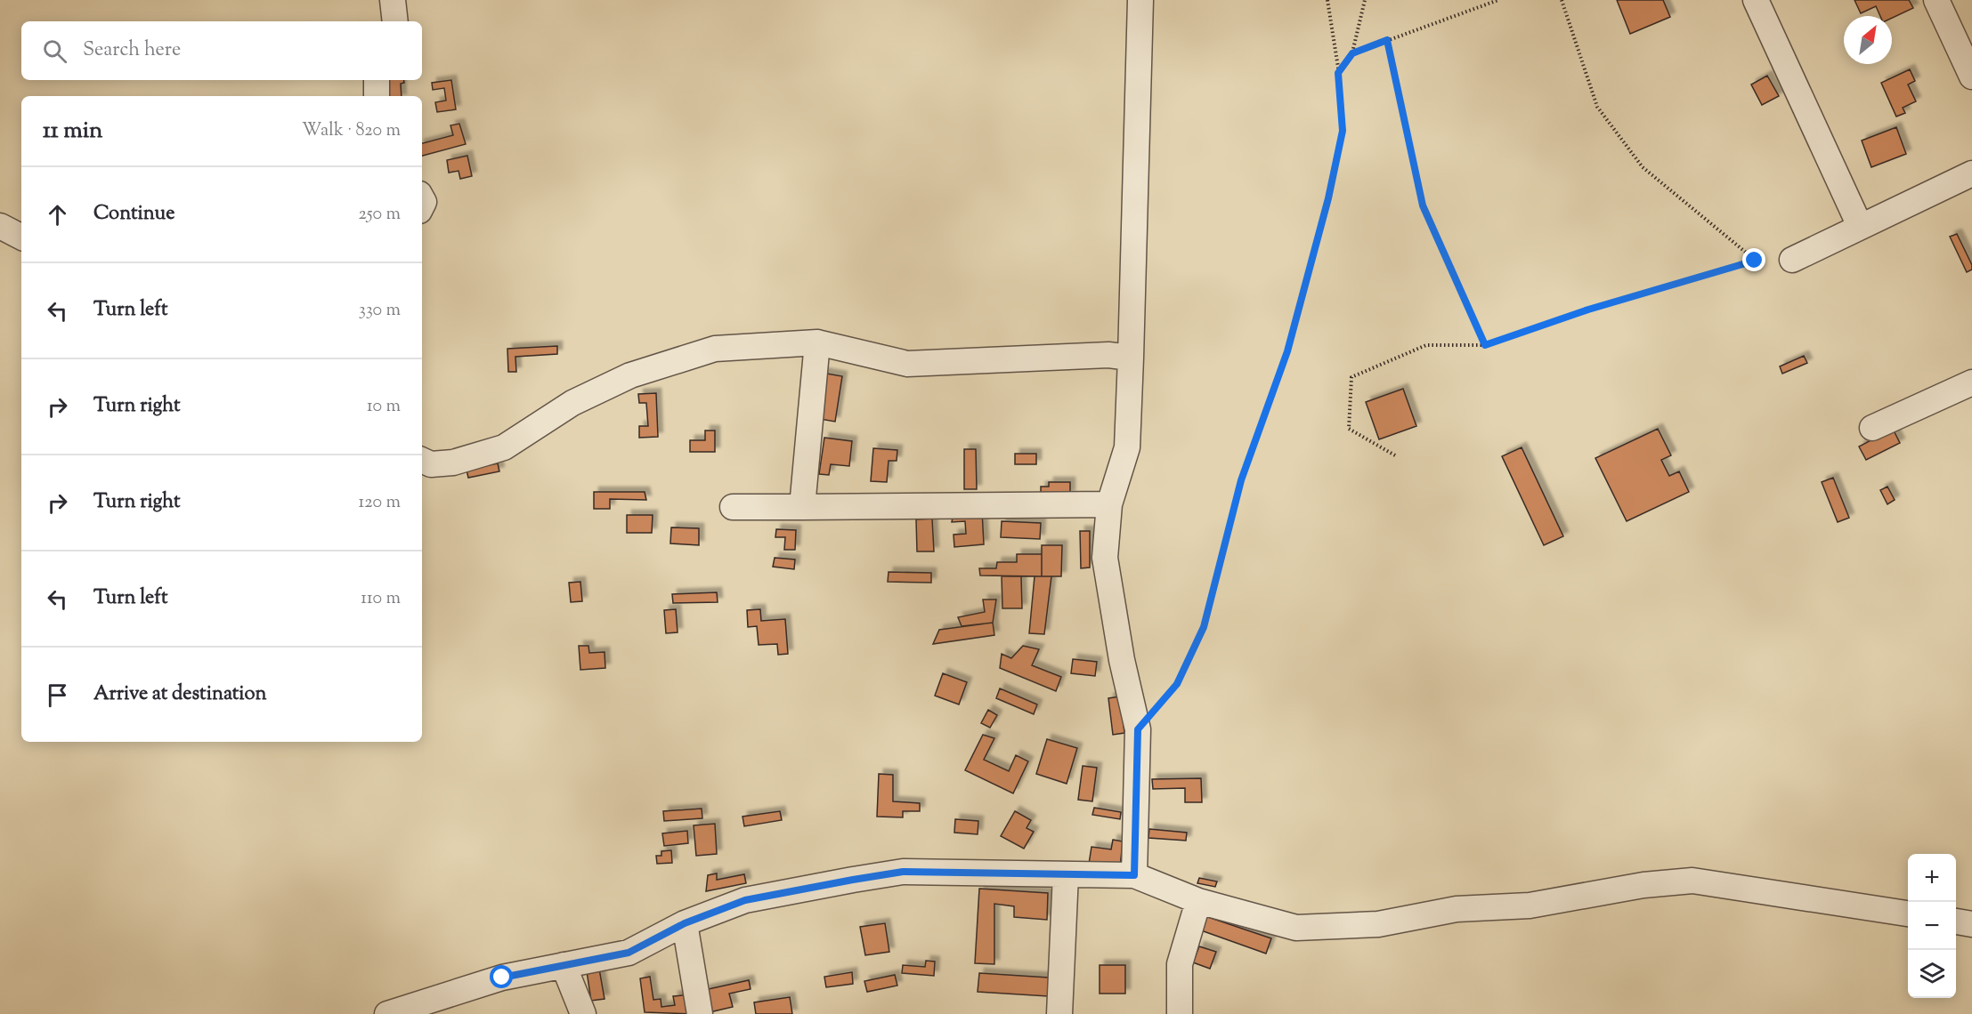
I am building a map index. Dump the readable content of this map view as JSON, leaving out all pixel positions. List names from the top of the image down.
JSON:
{
  "north": "top right",
  "page": {
    "search": "Search here",
    "heading": ["11 min", "Walk · 820 m"],
    "list": [
      ["Continue", "250 m"],
      ["Turn left", "330 m"],
      ["Turn right", "10 m"],
      ["Turn right", "120 m"],
      ["Turn left", "110 m"],
      "Arrive at destination"
    ],
    "map_buttons": ["+", "−"]
  }
}
